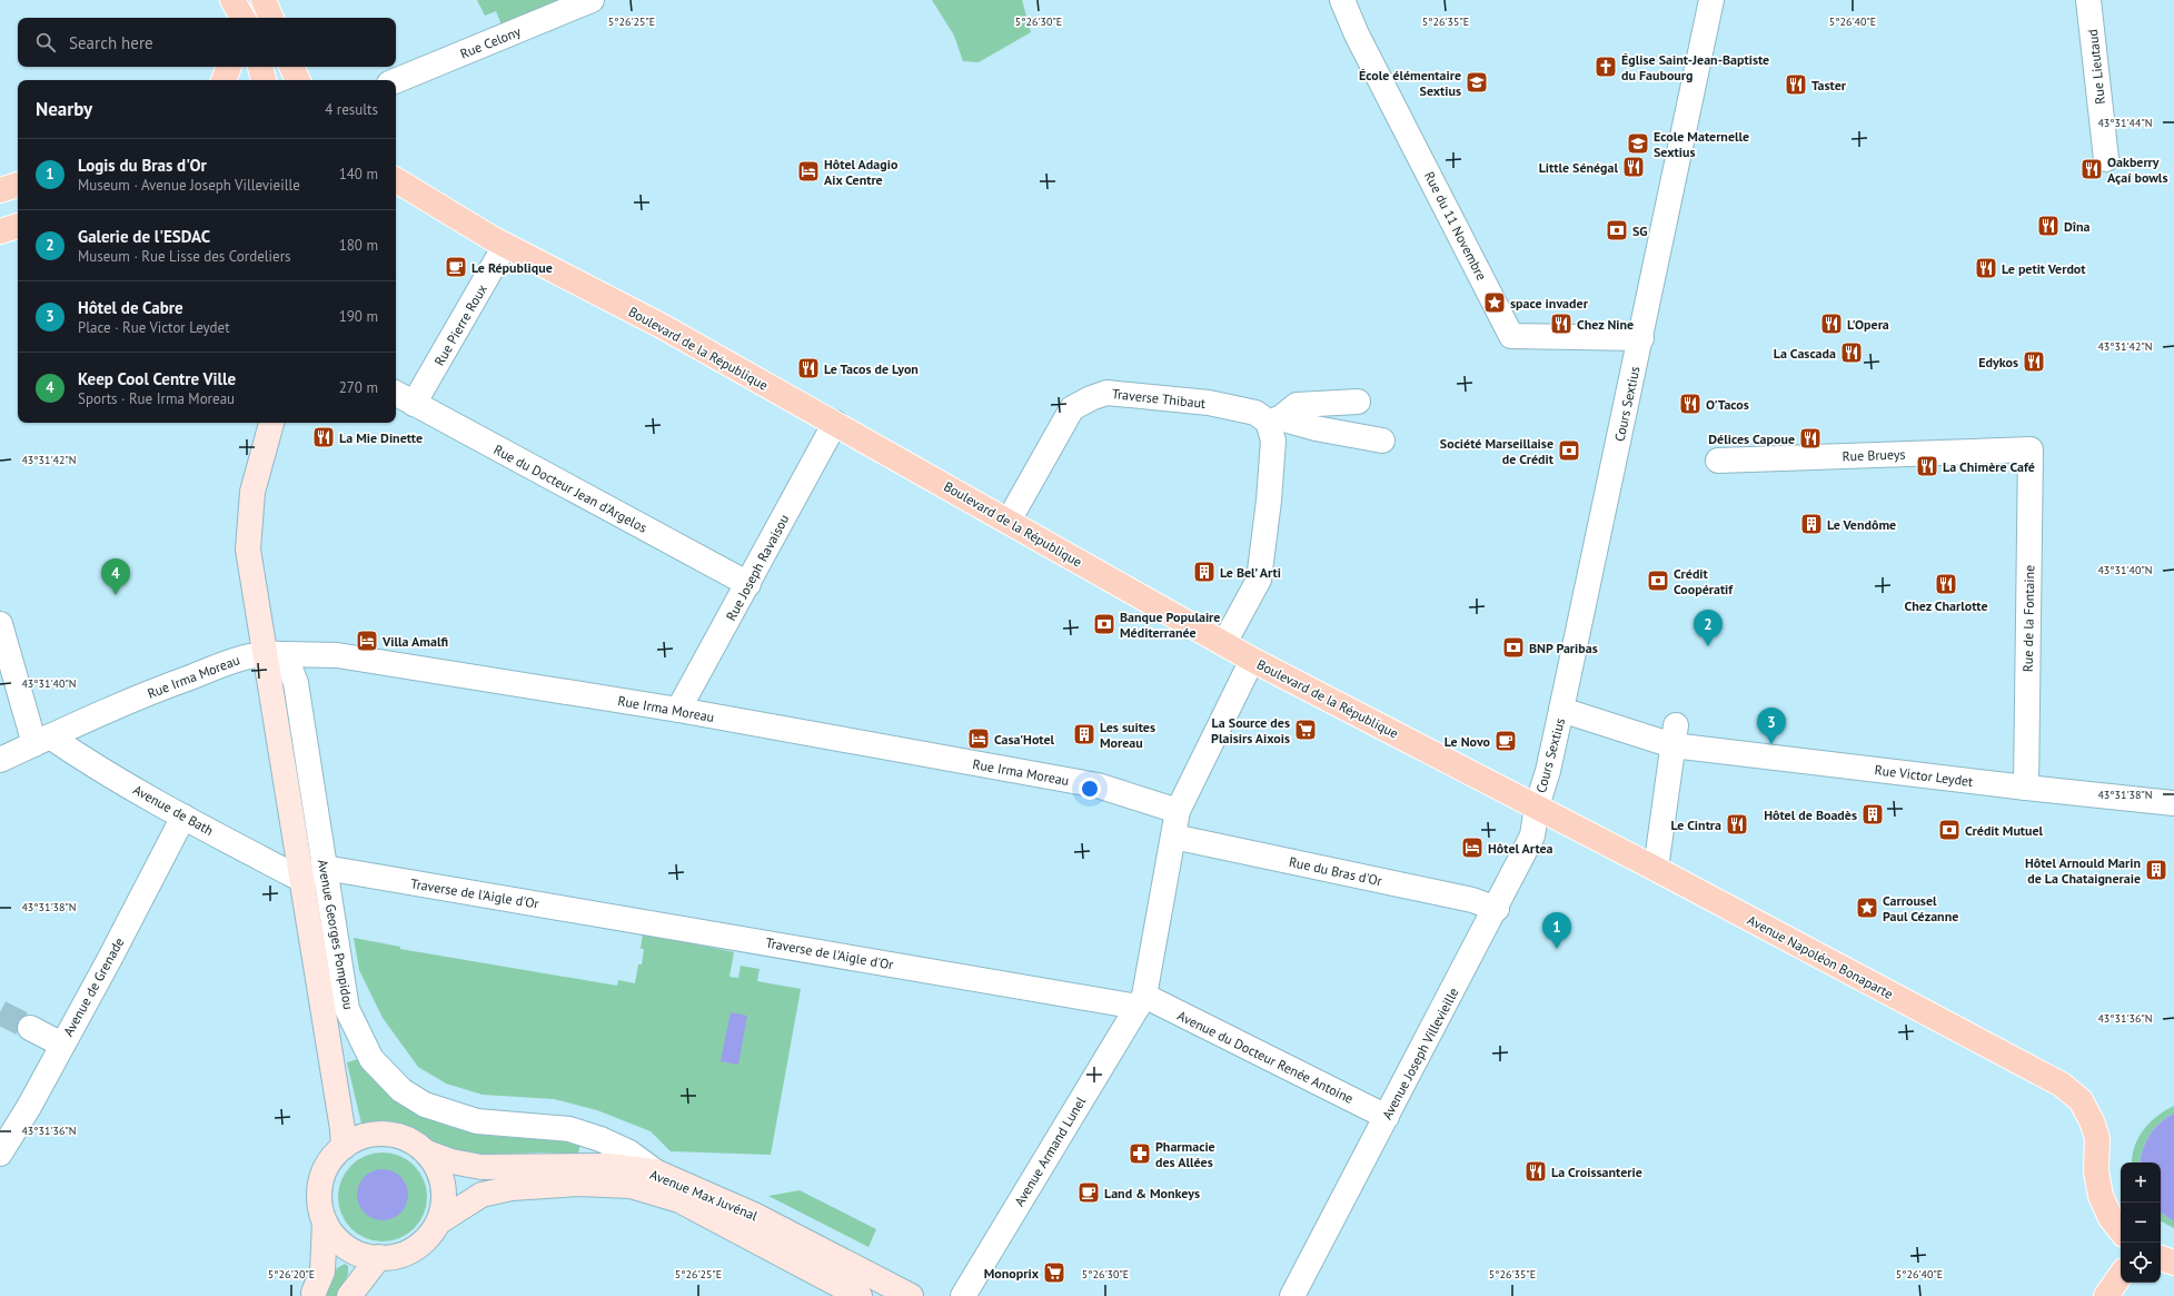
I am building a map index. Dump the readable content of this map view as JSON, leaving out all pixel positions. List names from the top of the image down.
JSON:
{
  "streets": {
    "main road": [
      "Boulevard de la République",
      "Avenue Georges Pompidou",
      "Avenue Napoléon Bonaparte",
      "Avenue Max Juvénal"
    ],
    "street": [
      "Rue Celony",
      "Rue Lieutaud",
      "Rue du 11 Novembre",
      "Rue Pierre Roux",
      "Traverse Thibaut",
      "Cours Sextius",
      "Rue Brueys",
      "Rue du Docteur Jean d'Argelos",
      "Rue Joseph Ravaisou",
      "Rue de la Fontaine",
      "Rue Irma Moreau",
      "Rue Victor Leydet",
      "Avenue de Bath",
      "Rue du Bras d'Or",
      "Traverse de l'Aigle d'Or",
      "Avenue de Grenade",
      "Avenue Joseph Villevieille",
      "Avenue du Docteur Renée Antoine",
      "Avenue Armand Lunel"
    ]
  },
  "crossings": [
    ["Rue du 11 Novembre", "Cours Sextius"],
    ["Rue Pierre Roux", "Boulevard de la République"],
    ["Rue Pierre Roux", "Rue du Docteur Jean d'Argelos"],
    ["Boulevard de la République", "Traverse Thibaut"],
    ["Boulevard de la République", "Cours Sextius"],
    ["Boulevard de la République", "Rue Joseph Ravaisou"],
    ["Boulevard de la République", "Avenue Napoléon Bonaparte"],
    ["Boulevard de la République", "Avenue Joseph Villevieille"],
    ["Cours Sextius", "Rue Victor Leydet"],
    ["Cours Sextius", "Avenue Napoléon Bonaparte"],
    ["Cours Sextius", "Avenue Joseph Villevieille"],
    ["Rue Brueys", "Rue de la Fontaine"],
    ["Rue du Docteur Jean d'Argelos", "Rue Joseph Ravaisou"],
    ["Rue Joseph Ravaisou", "Rue Irma Moreau"],
    ["Rue de la Fontaine", "Rue Victor Leydet"],
    ["Rue Irma Moreau", "Avenue de Bath"],
    ["Rue Irma Moreau", "Avenue Georges Pompidou"],
    ["Avenue de Bath", "Avenue Georges Pompidou"],
    ["Avenue de Bath", "Avenue de Grenade"],
    ["Rue du Bras d'Or", "Avenue Joseph Villevieille"],
    ["Traverse de l'Aigle d'Or", "Avenue Georges Pompidou"],
    ["Traverse de l'Aigle d'Or", "Avenue du Docteur Renée Antoine"],
    ["Traverse de l'Aigle d'Or", "Avenue Armand Lunel"],
    ["Avenue Georges Pompidou", "Avenue Max Juvénal"],
    ["Avenue Napoléon Bonaparte", "Avenue Joseph Villevieille"],
    ["Avenue Joseph Villevieille", "Avenue du Docteur Renée Antoine"],
    ["Avenue du Docteur Renée Antoine", "Avenue Armand Lunel"]
  ],
  "places": {
    "church": ["Église Saint-Jean-Baptiste du Faubourg"],
    "school or university": ["École élémentaire Sextius", "Ecole Maternelle Sextius"],
    "restaurant": [
      "Taster",
      "Little Sénégal",
      "Oakberry Açaí bowls",
      "Dîna",
      "Le petit Verdot",
      "Chez Nine",
      "L'Opera",
      "La Cascada",
      "Edykos",
      "Le Tacos de Lyon",
      "O'Tacos",
      "La Mie Dinette",
      "Délices Capoue",
      "La Chimère Café",
      "Chez Charlotte",
      "Le Cintra",
      "La Croissanterie"
    ],
    "hotel": [
      "Hôtel Adagio Aix Centre",
      "Villa Amalfi",
      "Casa'Hotel",
      "Hôtel Artea"
    ],
    "bank": [
      "SG",
      "Société Marseillaise de Crédit",
      "Crédit Coopératif",
      "Banque Populaire Méditerranée",
      "BNP Paribas",
      "Crédit Mutuel"
    ],
    "cafe": ["Le République", "Le Novo", "Land & Monkeys"],
    "place": ["space invader", "Carrousel Paul Cézanne"],
    "building": [
      "Le Vendôme",
      "Le Bel’ Arti",
      "Les suites Moreau",
      "Hôtel de Boadès",
      "Hôtel Arnould Marin de La Chataigneraie"
    ],
    "supermarket": ["La Source des Plaisirs Aixois", "Monoprix"],
    "pharmacy": ["Pharmacie des Allées"]
  },
  "page": {
    "search": "Search here",
    "heading": ["Nearby", "4 results"],
    "list": [
      {
        "mark": "1",
        "name": "Logis du Bras d'Or",
        "note": "Museum · Avenue Joseph Villevieille",
        "value": "140 m"
      },
      {
        "mark": "2",
        "name": "Galerie de l'ESDAC",
        "note": "Museum · Rue Lisse des Cordeliers",
        "value": "180 m"
      },
      {
        "mark": "3",
        "name": "Hôtel de Cabre",
        "note": "Place · Rue Victor Leydet",
        "value": "190 m"
      },
      {
        "mark": "4",
        "name": "Keep Cool Centre Ville",
        "note": "Sports · Rue Irma Moreau",
        "value": "270 m"
      }
    ],
    "pins": [
      "4",
      "2",
      "3",
      "1"
    ],
    "map_buttons": ["+", "−"]
  },
  "coordinates": [
    "5°26'25\"E",
    "5°26'30\"E",
    "5°26'35\"E",
    "5°26'40\"E",
    "43°31'44\"N",
    "43°31'42\"N",
    "43°31'40\"N",
    "43°31'38\"N",
    "43°31'36\"N",
    "5°26'20\"E"
  ]
}
